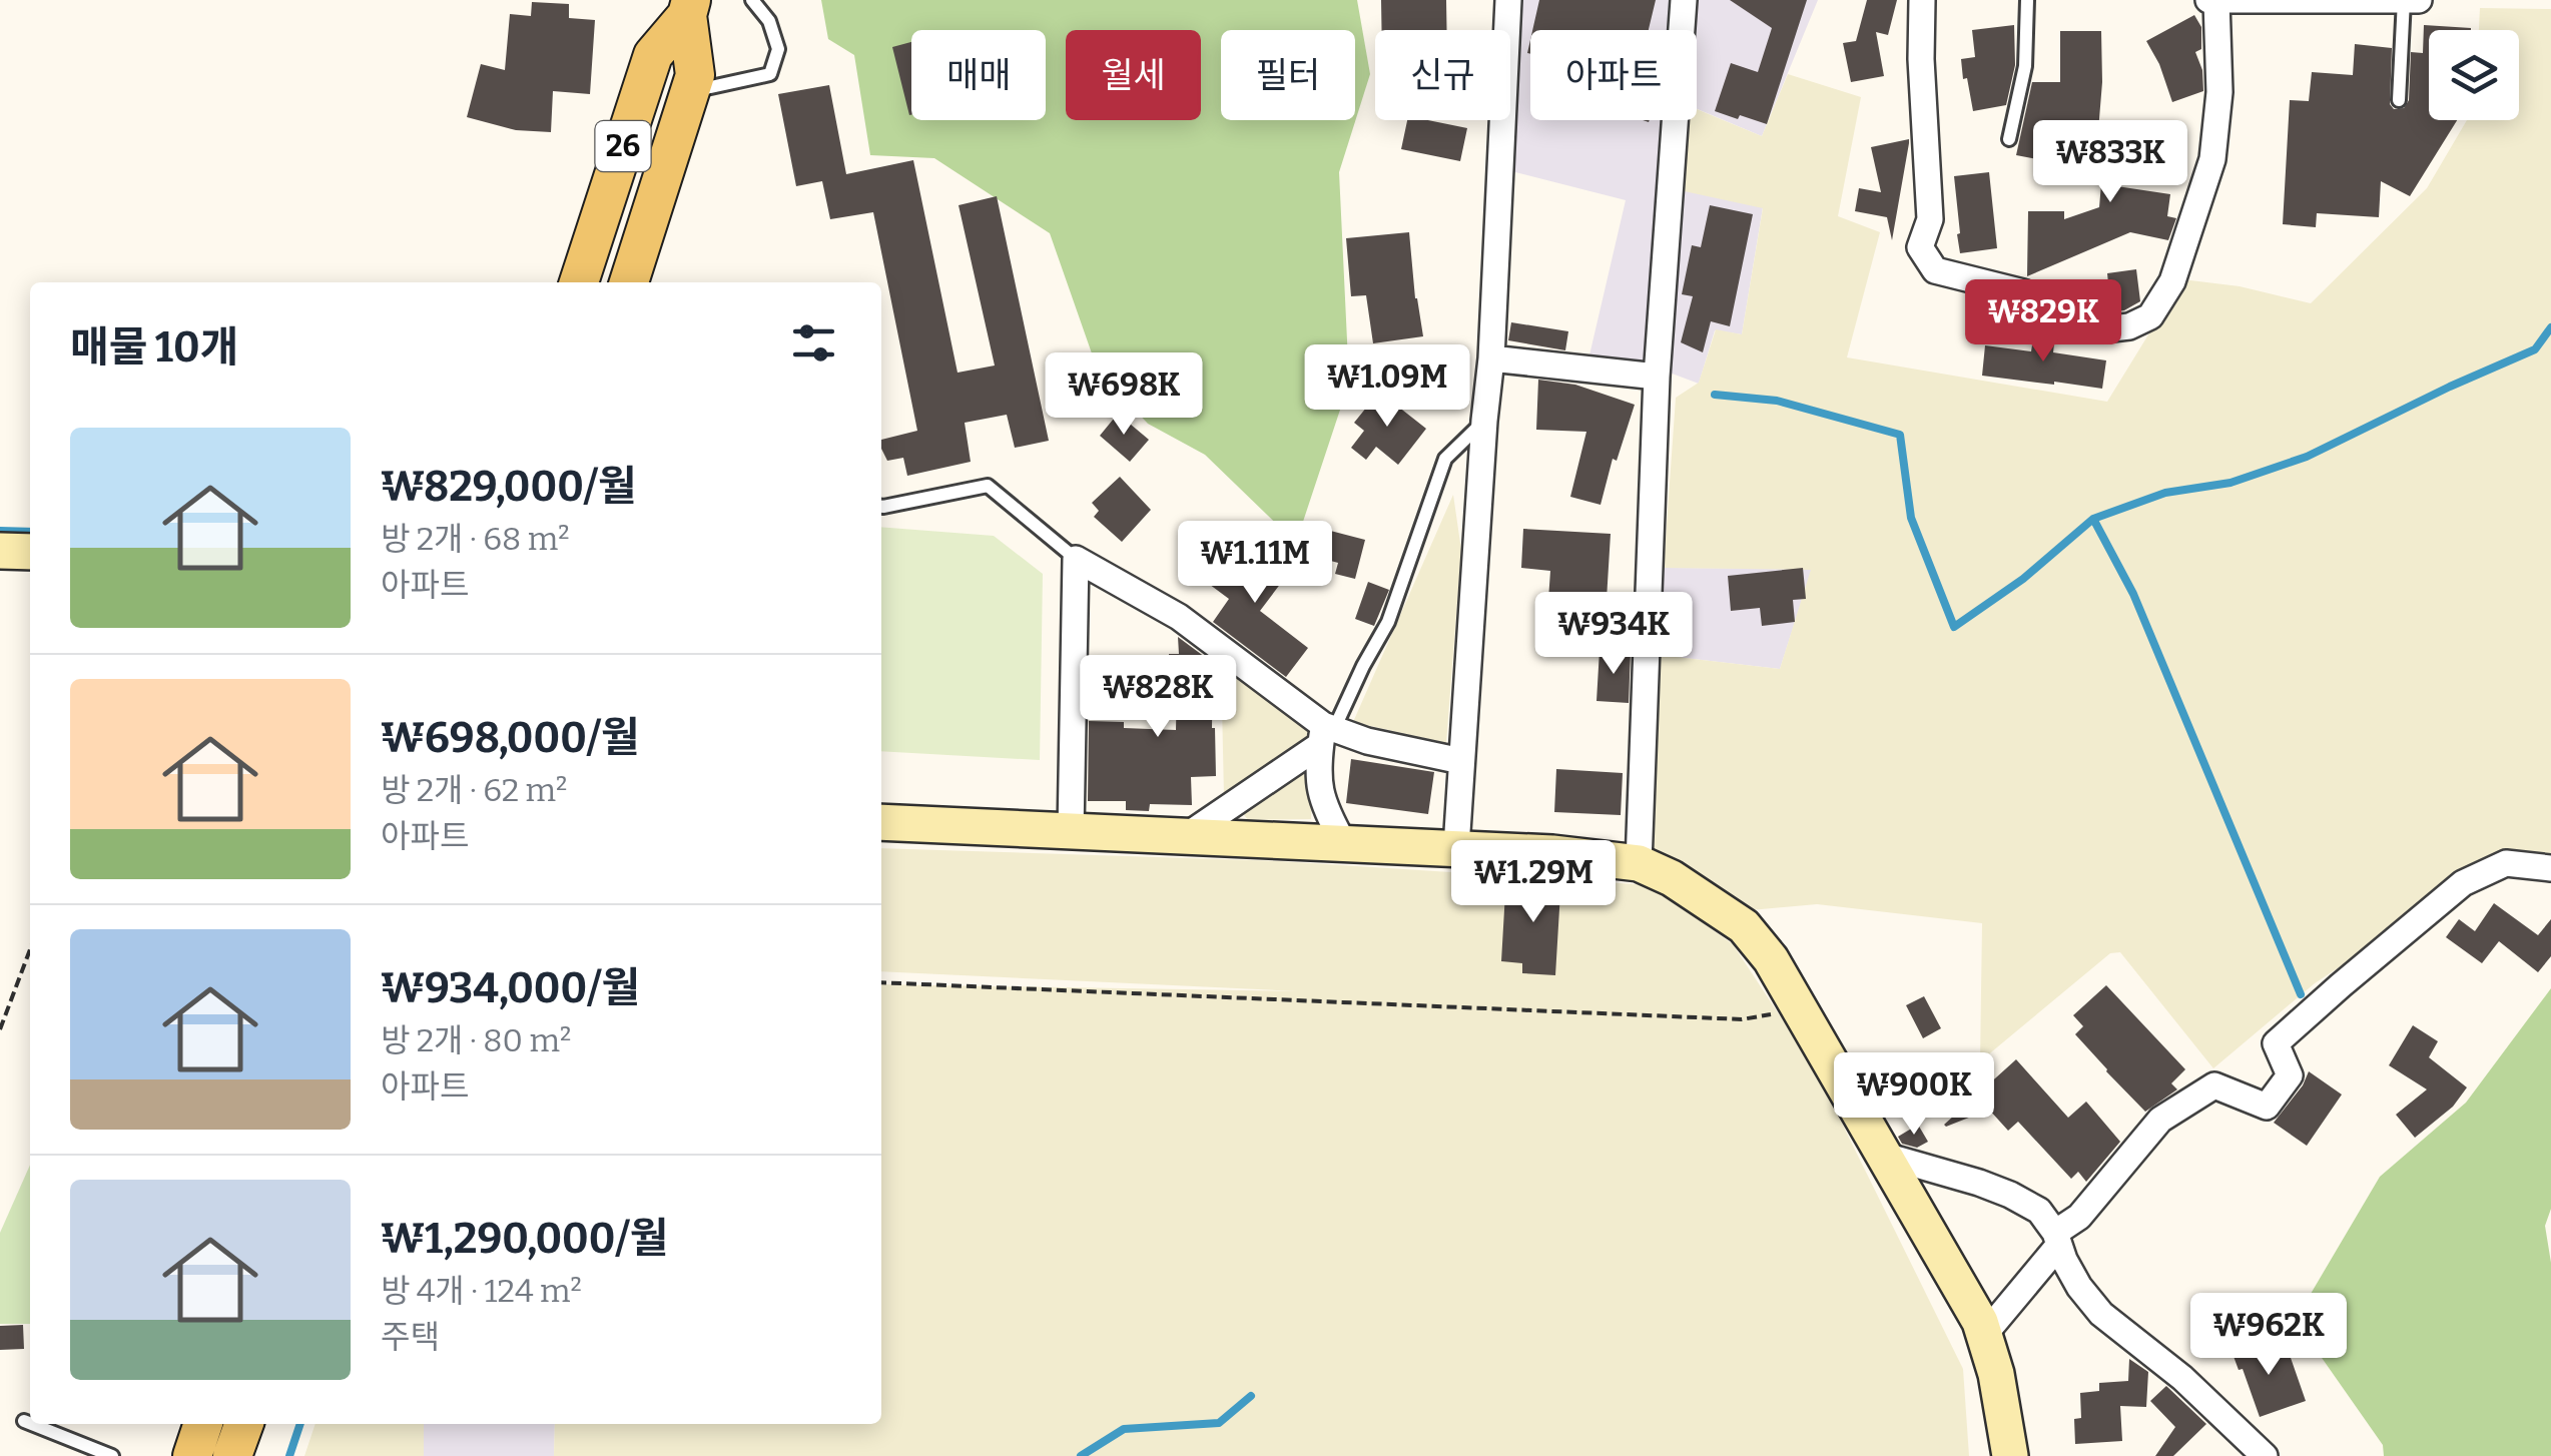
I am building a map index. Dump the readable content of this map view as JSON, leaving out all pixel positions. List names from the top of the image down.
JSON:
{
  "streets": {
    "main road": ["26"]
  },
  "page": {
    "chip": [
      "매매",
      "월세",
      "필터",
      "신규",
      "아파트"
    ],
    "price": [
      "₩833K",
      "₩829K",
      "₩1.09M",
      "₩698K",
      "₩1.11M",
      "₩934K",
      "₩828K",
      "₩1.29M",
      "₩900K",
      "₩962K"
    ],
    "heading": "매물 10개",
    "list": [
      {
        "name": "₩829,000/월",
        "note": "방 2개 · 68 m² · 아파트"
      },
      {
        "name": "₩698,000/월",
        "note": "방 2개 · 62 m² · 아파트"
      },
      {
        "name": "₩934,000/월",
        "note": "방 2개 · 80 m² · 아파트"
      },
      {
        "name": "₩1,290,000/월",
        "note": "방 4개 · 124 m² · 주택"
      }
    ]
  }
}
